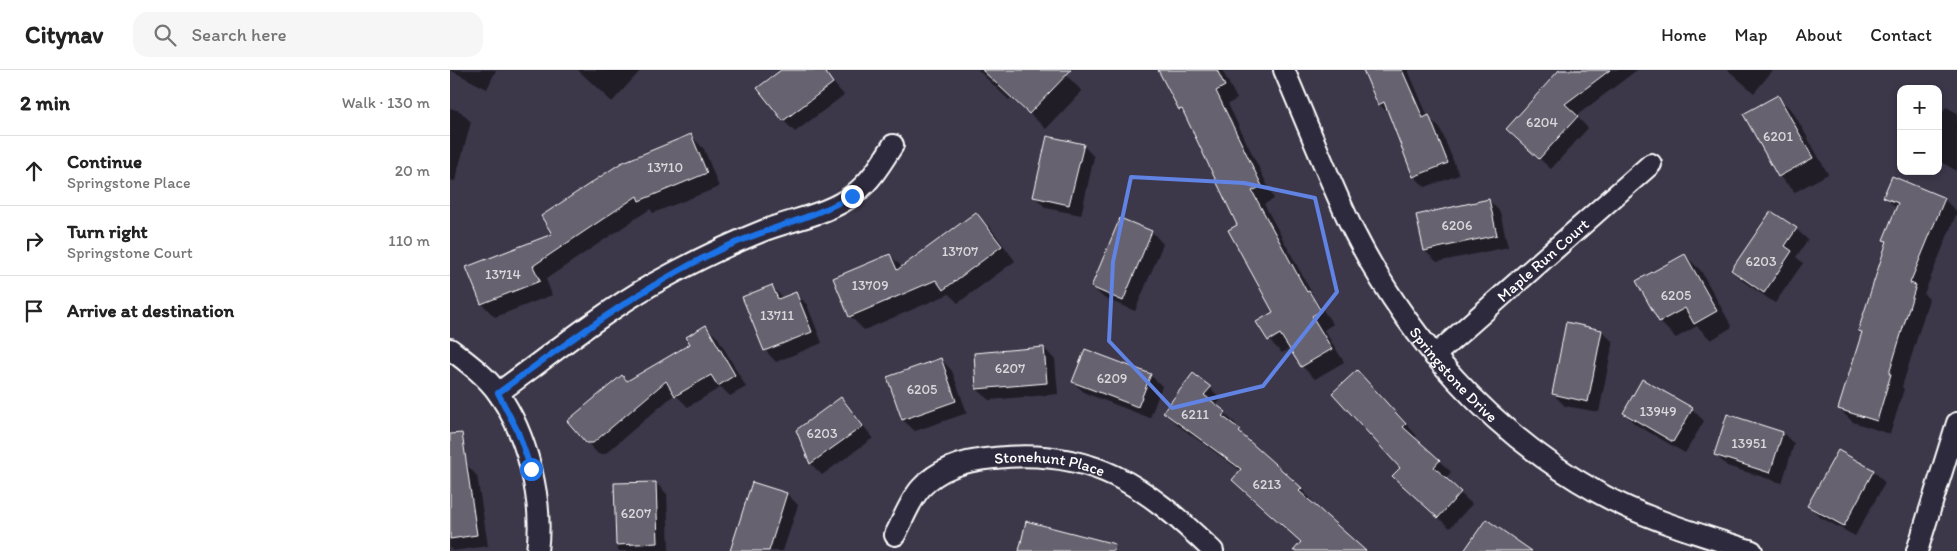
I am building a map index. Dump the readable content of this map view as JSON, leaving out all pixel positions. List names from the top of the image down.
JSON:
{
  "streets": {
    "street": ["Maple Run Court", "Springstone Drive", "Stonehunt Place"]
  },
  "crossings": [
    ["Maple Run Court", "Springstone Drive"]
  ],
  "house_numbers": [
    "6204",
    "6201",
    "13710",
    "6206",
    "13707",
    "6203",
    "13714",
    "13709",
    "6205",
    "13711",
    "6207",
    "6209",
    "6205",
    "13949",
    "6211",
    "6203",
    "13951",
    "6213",
    "6207"
  ],
  "page": {
    "header": "Citynav",
    "search": "Search here",
    "nav": [
      "Home",
      "Map",
      "About",
      "Contact"
    ],
    "heading": ["2 min", "Walk · 130 m"],
    "map_buttons": ["+", "−"],
    "list": [
      ["Continue", "Springstone Place", "20 m"],
      ["Turn right", "Springstone Court", "110 m"],
      "Arrive at destination"
    ]
  }
}
